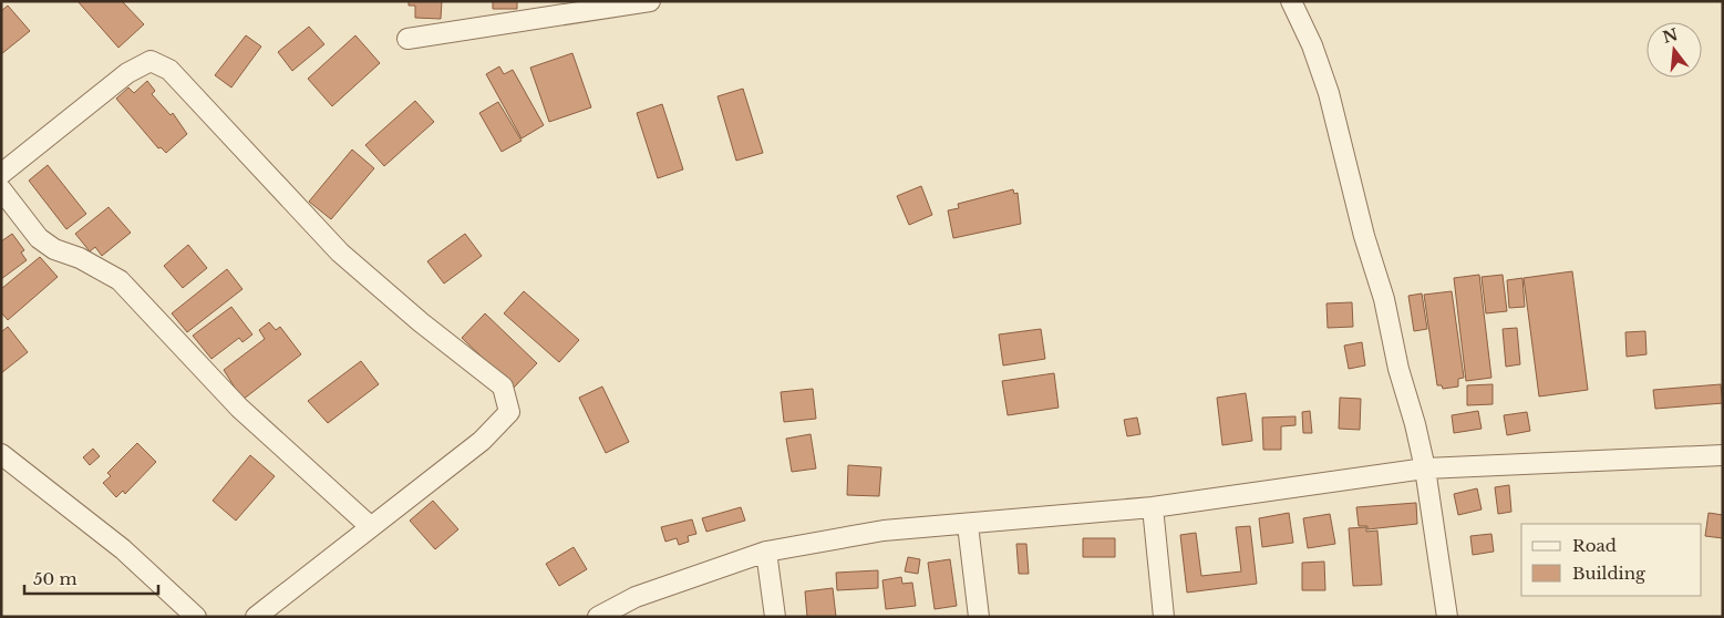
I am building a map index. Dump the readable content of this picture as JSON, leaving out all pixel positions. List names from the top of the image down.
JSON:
{
  "legend": ["Road", "Building"],
  "scale_bar": "50 m",
  "north": "top"
}
